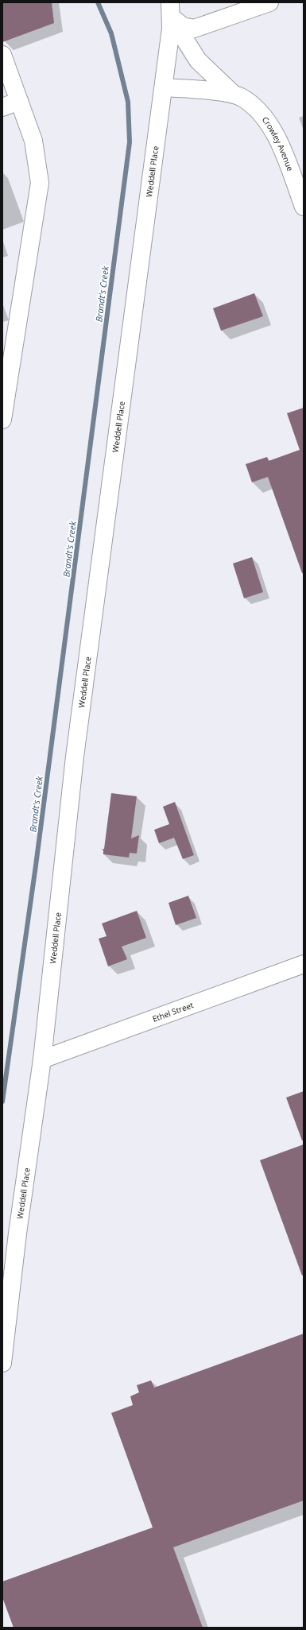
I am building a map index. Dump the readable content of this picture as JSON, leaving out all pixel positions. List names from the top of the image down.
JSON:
{
  "streets": {
    "street": ["Crowley Avenue", "Weddell Place", "Ethel Street"]
  },
  "crossings": [
    ["Crowley Avenue", "Weddell Place"],
    ["Weddell Place", "Ethel Street"]
  ],
  "water": ["Brandt's Creek"]
}
